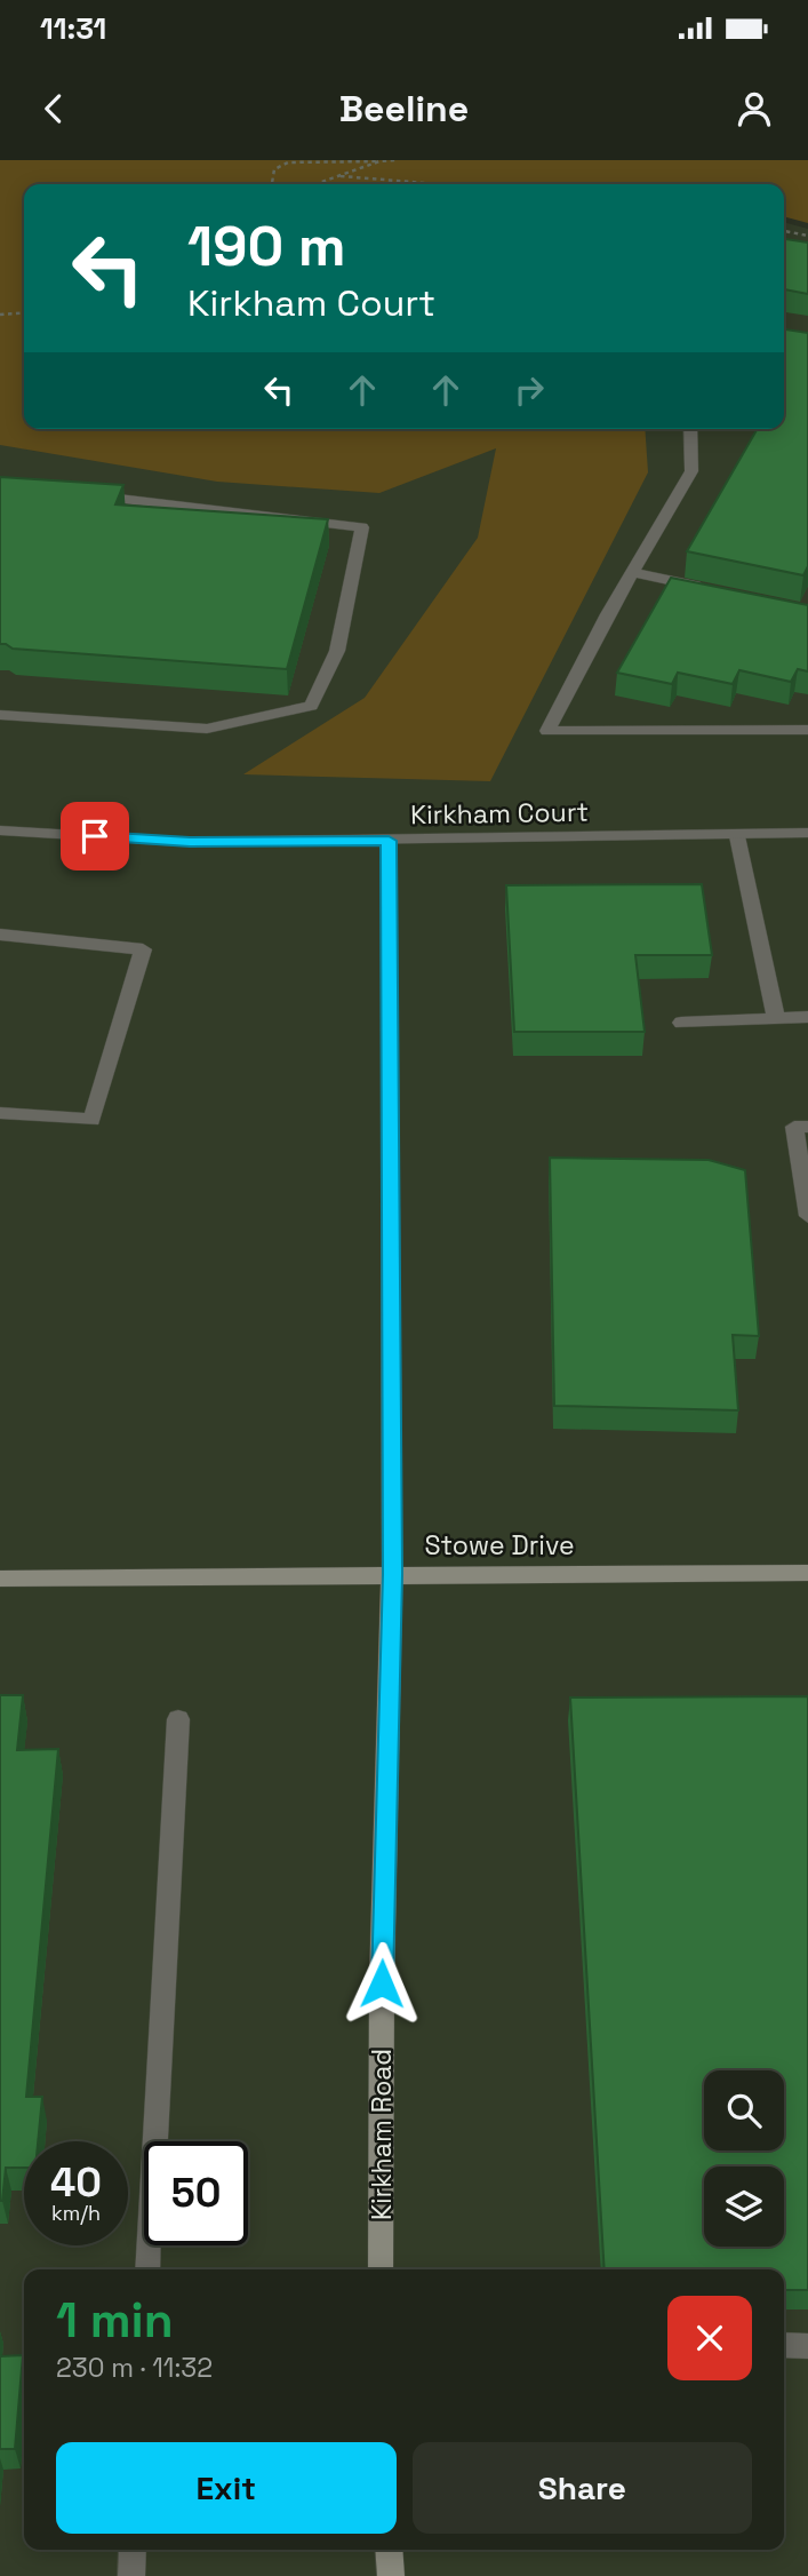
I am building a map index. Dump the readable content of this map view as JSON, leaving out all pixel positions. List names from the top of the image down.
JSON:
{
  "streets": {
    "main road": ["Stowe Drive", "Kirkham Road"],
    "street": ["Kirkham Court"]
  },
  "crossings": [
    ["Kirkham Court", "Kirkham Road"],
    ["Stowe Drive", "Kirkham Road"]
  ],
  "page": {
    "status": "11:31",
    "header": "Beeline",
    "turn": ["190 m", "Kirkham Court"],
    "speed": "40 km/h",
    "limit": "50",
    "heading": ["1 min", "230 m · 11:32"],
    "buttons": ["Exit", "Share"]
  }
}
